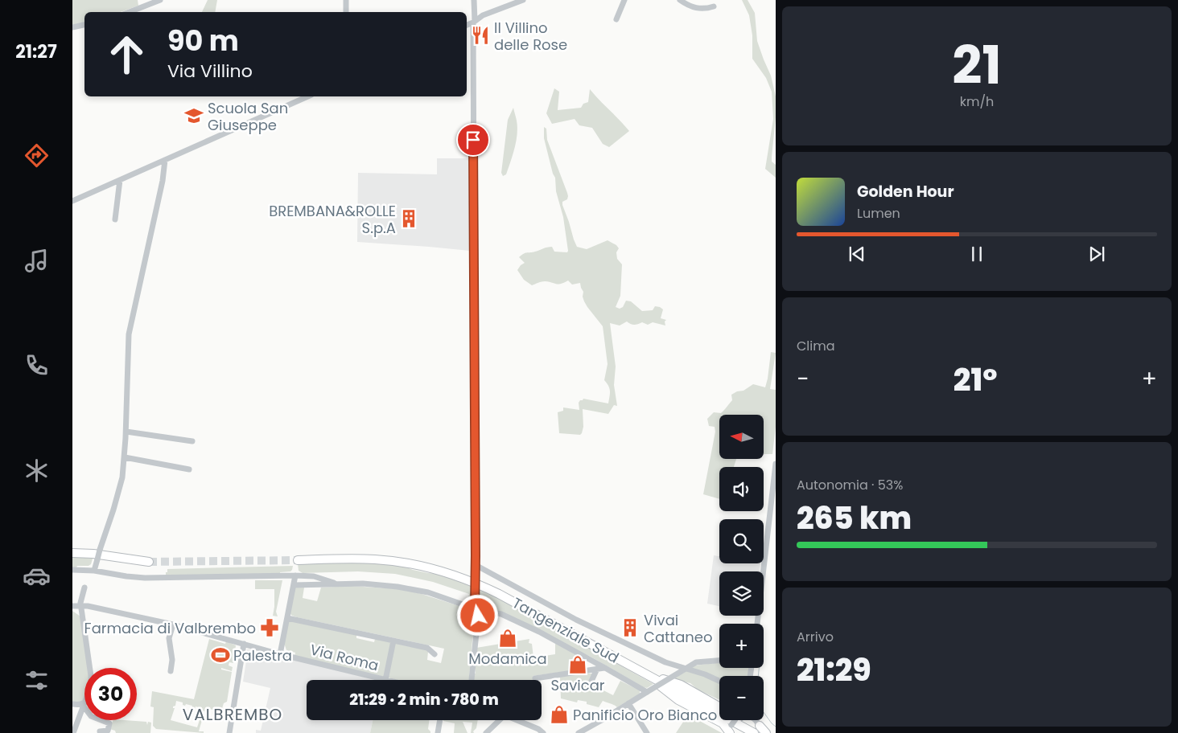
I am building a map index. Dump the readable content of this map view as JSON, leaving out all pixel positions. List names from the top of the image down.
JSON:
{
  "streets": {
    "highway": ["Tangenziale Sud"],
    "street": ["Via Roma"]
  },
  "districts": ["VALBREMBO"],
  "places": {
    "restaurant": ["Il Villino delle Rose"],
    "school or university": ["Scuola San Giuseppe"],
    "building": ["BREMBANA&ROLLE S.p.A", "Vivai Cattaneo"],
    "pharmacy": ["Farmacia di Valbrembo"],
    "shop": ["Modamica", "Savicar", "Panificio Oro Bianco"],
    "sports": ["Palestra"]
  },
  "north": "left",
  "page": {
    "tabs": "21:27",
    "tile": [
      ["21", "km/h"],
      "Clima",
      ["Autonomia · 53%", "265 km"],
      ["Arrivo", "21:29"]
    ],
    "turn": ["90 m", "Via Villino"],
    "song": ["Golden Hour", "Lumen"],
    "heat": ["−", "21°", "+"],
    "map_buttons": ["+", "−"],
    "limit": "30",
    "trip": "21:29 · 2 min · 780 m"
  }
}
